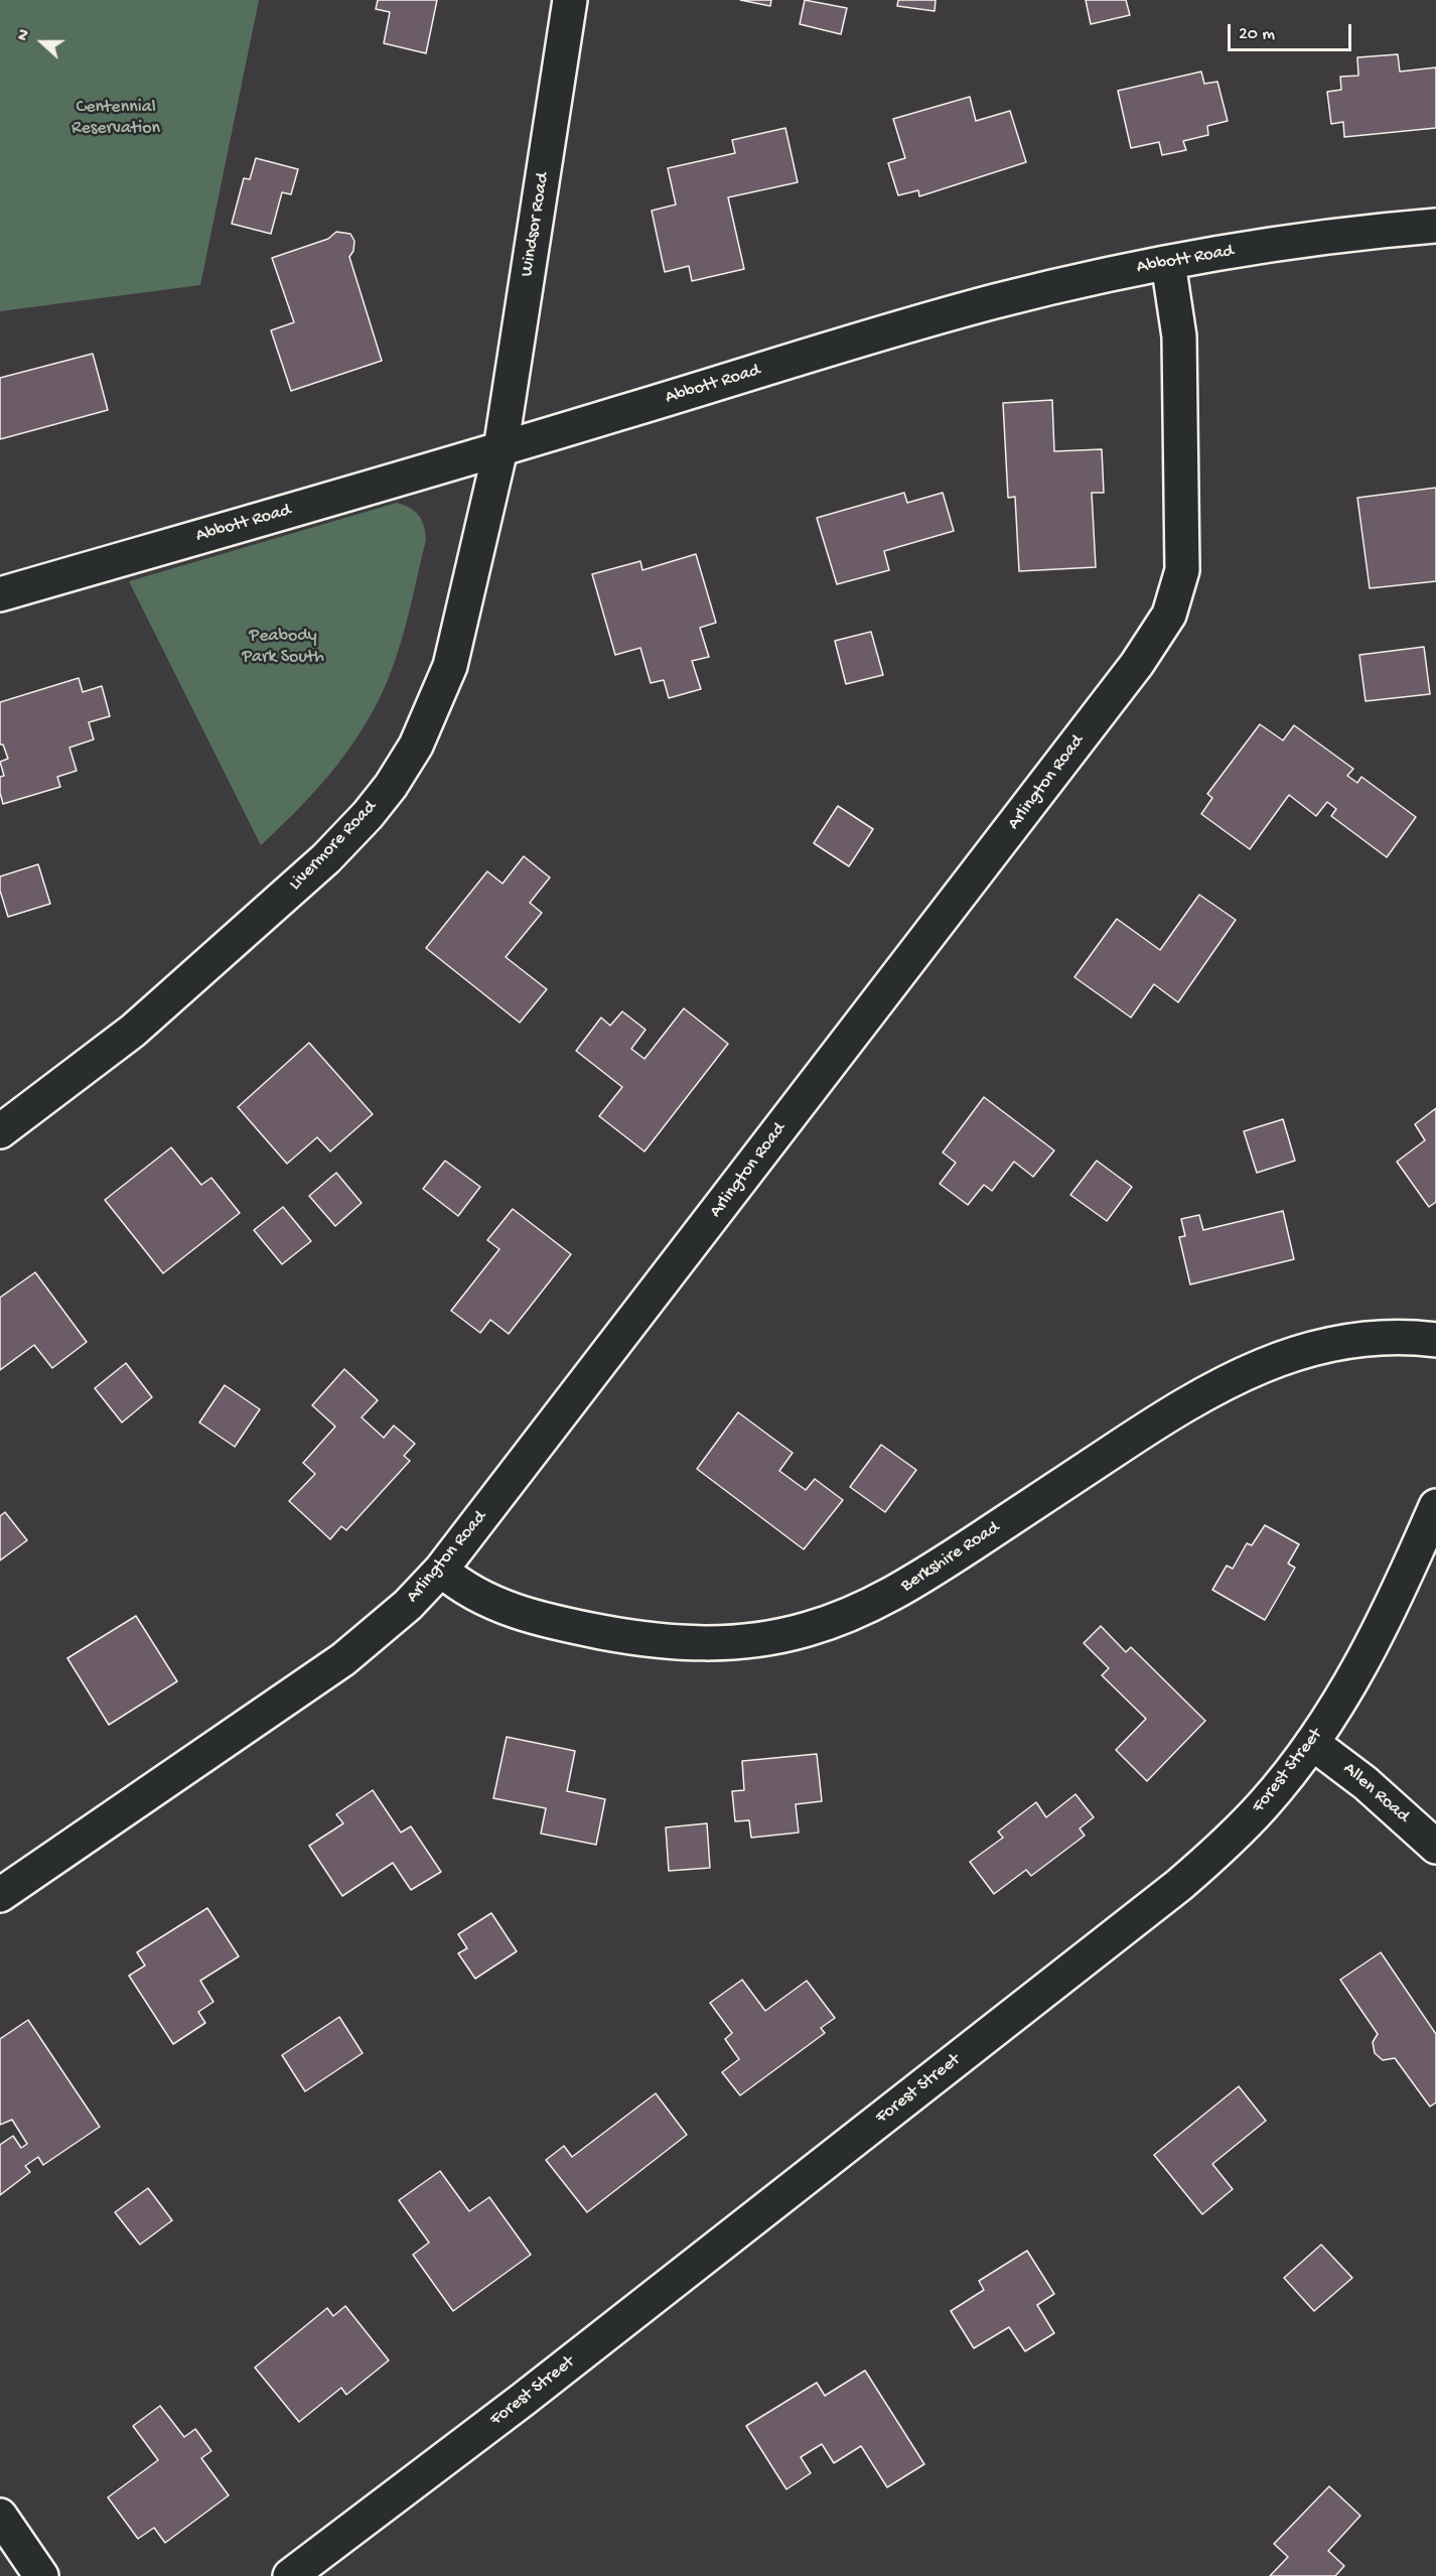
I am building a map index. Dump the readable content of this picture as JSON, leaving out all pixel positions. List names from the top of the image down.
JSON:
{
  "streets": {
    "street": [
      "Windsor Road",
      "Abbott Road",
      "Arlington Road",
      "Livermore Road",
      "Berkshire Road",
      "Forest Street",
      "Allen Road"
    ]
  },
  "crossings": [
    ["Windsor Road", "Abbott Road"],
    ["Windsor Road", "Livermore Road"],
    ["Abbott Road", "Arlington Road"],
    ["Abbott Road", "Livermore Road"],
    ["Arlington Road", "Berkshire Road"],
    ["Forest Street", "Allen Road"]
  ],
  "parks": ["Centennial Reservation", "Peabody Park South"],
  "scale_bar": "20 m",
  "north": "left"
}
